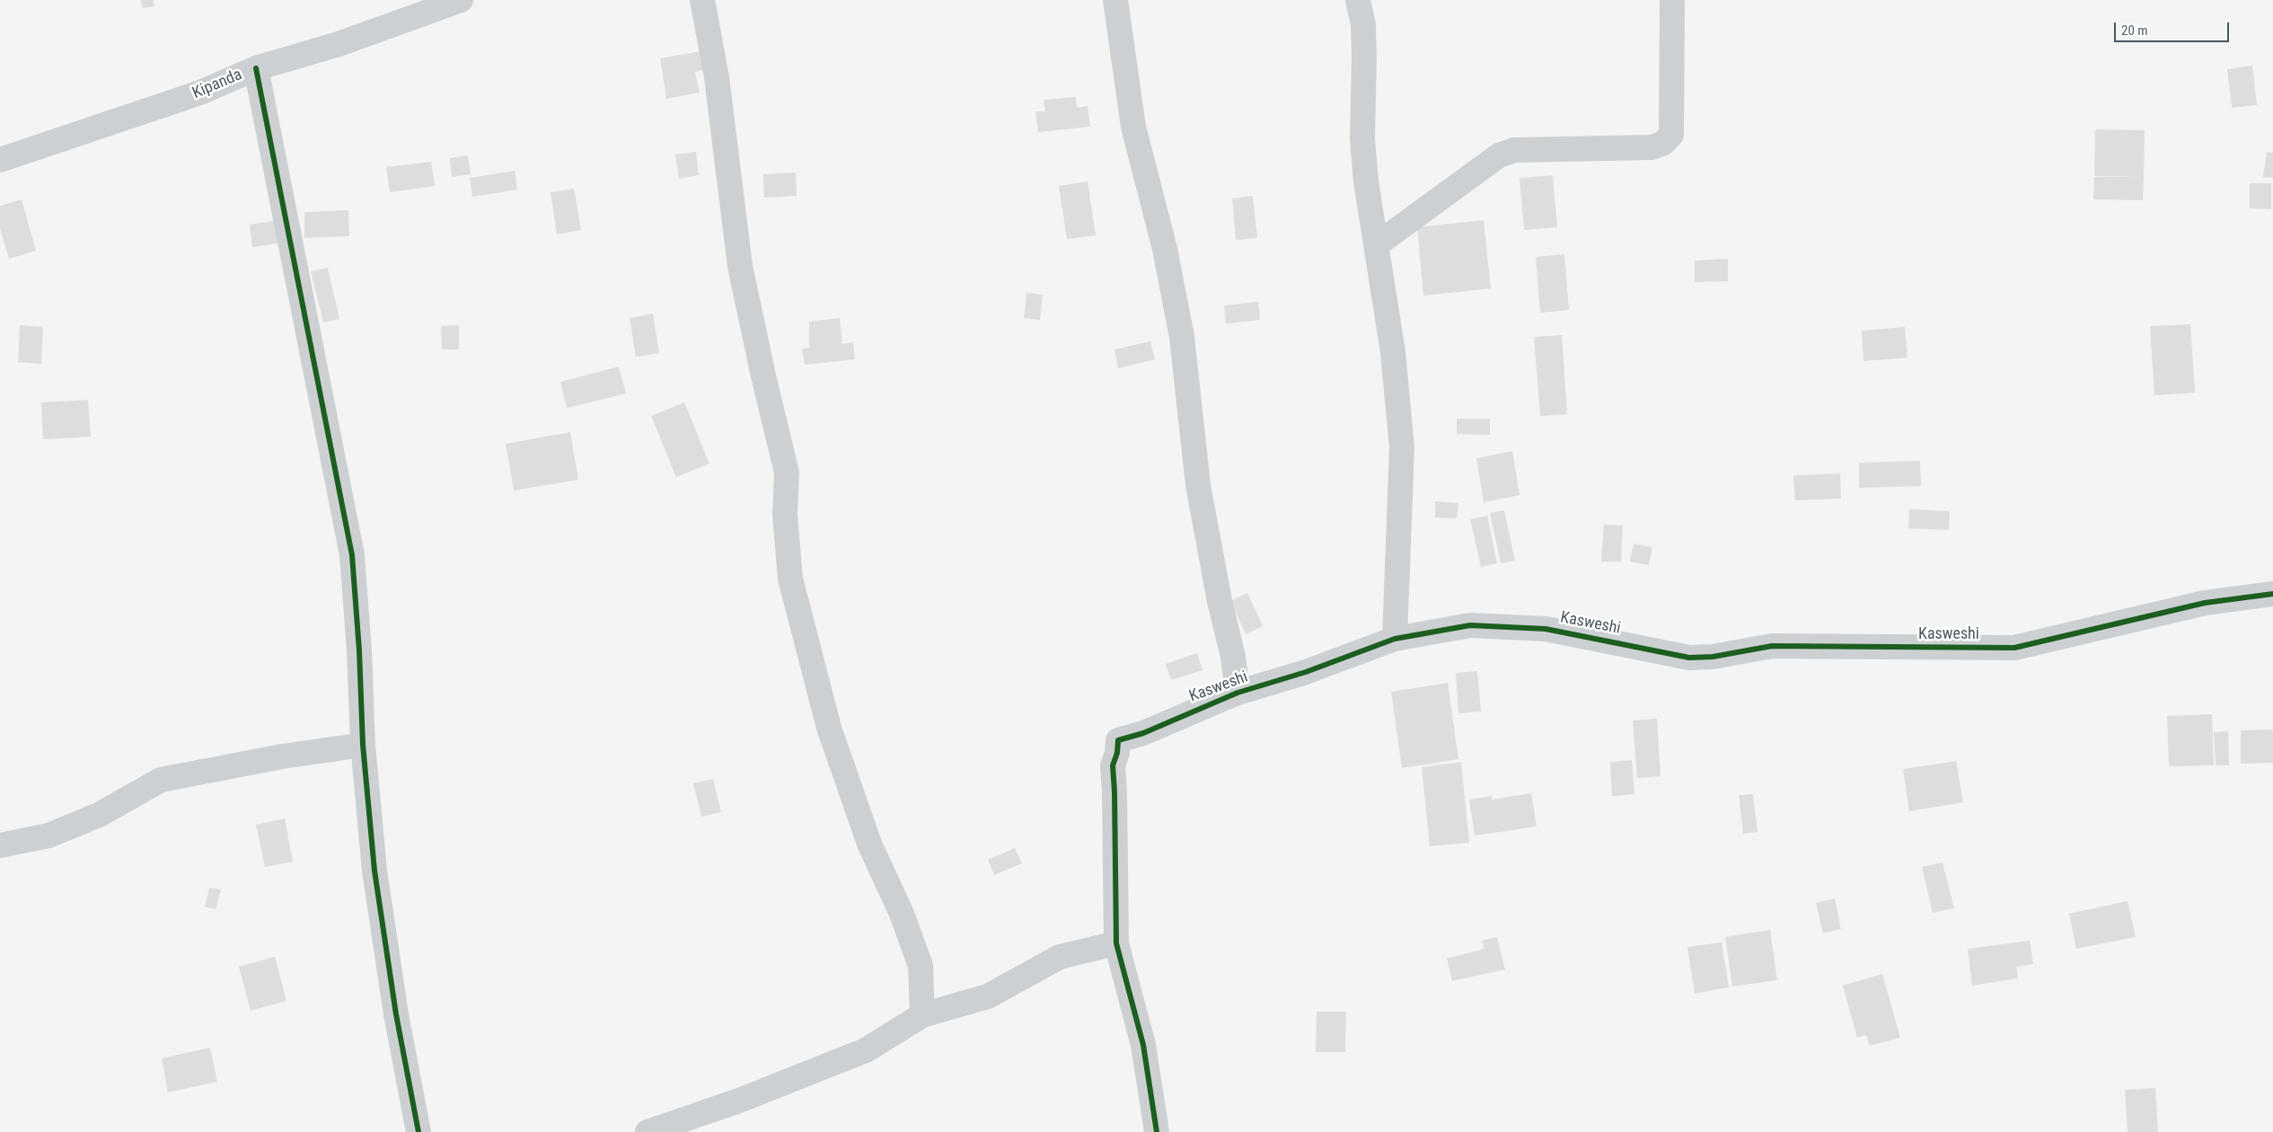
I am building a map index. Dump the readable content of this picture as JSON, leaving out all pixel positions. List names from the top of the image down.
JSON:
{
  "streets": {
    "street": ["Kipanda", "Kasweshi"]
  },
  "scale_bar": "20 m"
}
